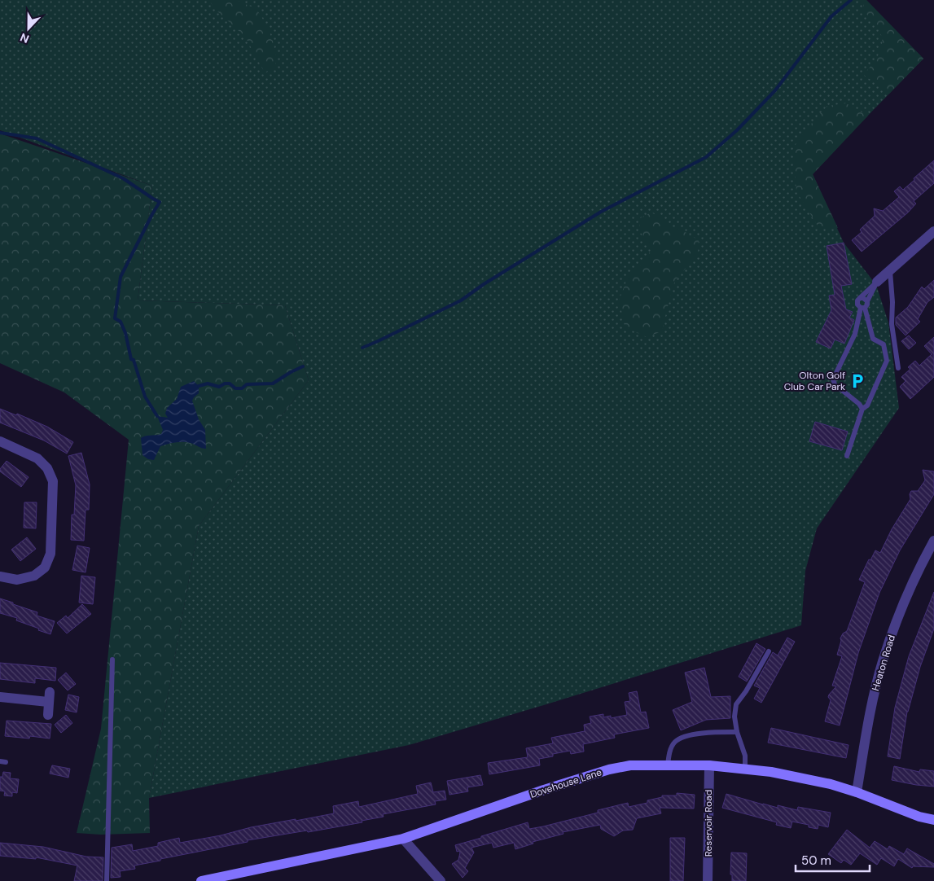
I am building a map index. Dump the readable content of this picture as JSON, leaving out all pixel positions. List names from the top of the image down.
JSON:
{
  "streets": {
    "street": ["Heaton Road", "Dovehouse Lane", "Reservoir Road"]
  },
  "crossings": [
    ["Heaton Road", "Dovehouse Lane"],
    ["Dovehouse Lane", "Reservoir Road"]
  ],
  "places": {
    "parking": ["Olton Golf Club Car Park"]
  },
  "scale_bar": "50 m",
  "north": "bottom"
}
